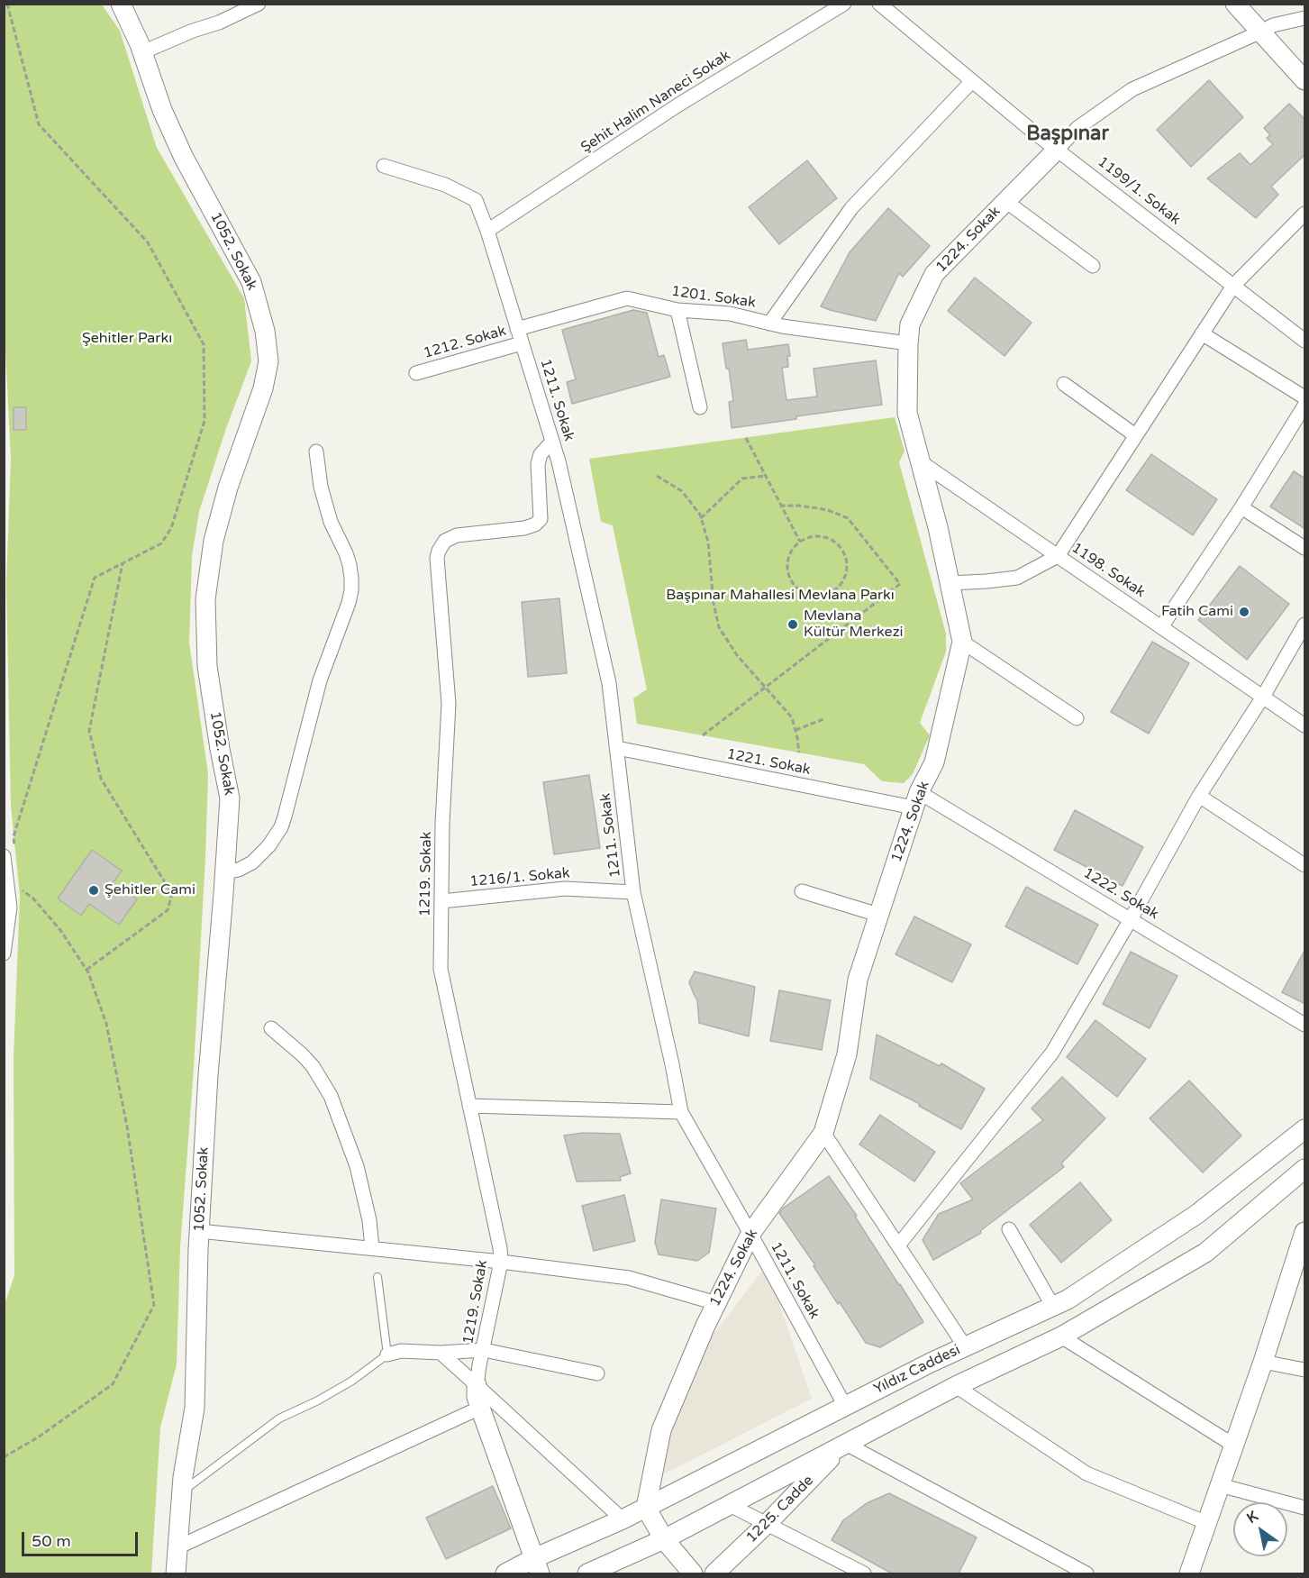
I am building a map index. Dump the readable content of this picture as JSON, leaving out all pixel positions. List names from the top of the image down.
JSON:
{
  "streets": {
    "street": [
      "Şehit Halim Naneci Sokak",
      "1199/1. Sokak",
      "1224. Sokak",
      "1052. Sokak",
      "1201. Sokak",
      "1212. Sokak",
      "1211. Sokak",
      "1198. Sokak",
      "1221. Sokak",
      "1219. Sokak",
      "1216/1. Sokak",
      "1222. Sokak",
      "Yıldız Caddesi",
      "1225. Cadde"
    ]
  },
  "crossings": [
    ["Şehit Halim Naneci Sokak", "1211. Sokak"],
    ["1199/1. Sokak", "1224. Sokak"],
    ["1224. Sokak", "1201. Sokak"],
    ["1224. Sokak", "1211. Sokak"],
    ["1224. Sokak", "1198. Sokak"],
    ["1224. Sokak", "1221. Sokak"],
    ["1224. Sokak", "1222. Sokak"],
    ["1224. Sokak", "Yıldız Caddesi"],
    ["1201. Sokak", "1211. Sokak"],
    ["1212. Sokak", "1211. Sokak"],
    ["1211. Sokak", "1221. Sokak"],
    ["1211. Sokak", "1219. Sokak"],
    ["1211. Sokak", "1216/1. Sokak"],
    ["1211. Sokak", "Yıldız Caddesi"],
    ["1221. Sokak", "1222. Sokak"],
    ["1219. Sokak", "1216/1. Sokak"]
  ],
  "districts": ["Başpınar"],
  "parks": ["Şehitler Parkı", "Başpınar Mahallesi Mevlana Parkı"],
  "places": ["Fatih Cami", "Mevlana Kültür Merkezi", "Şehitler Cami"],
  "scale_bar": "50 m",
  "north": "top left"
}
